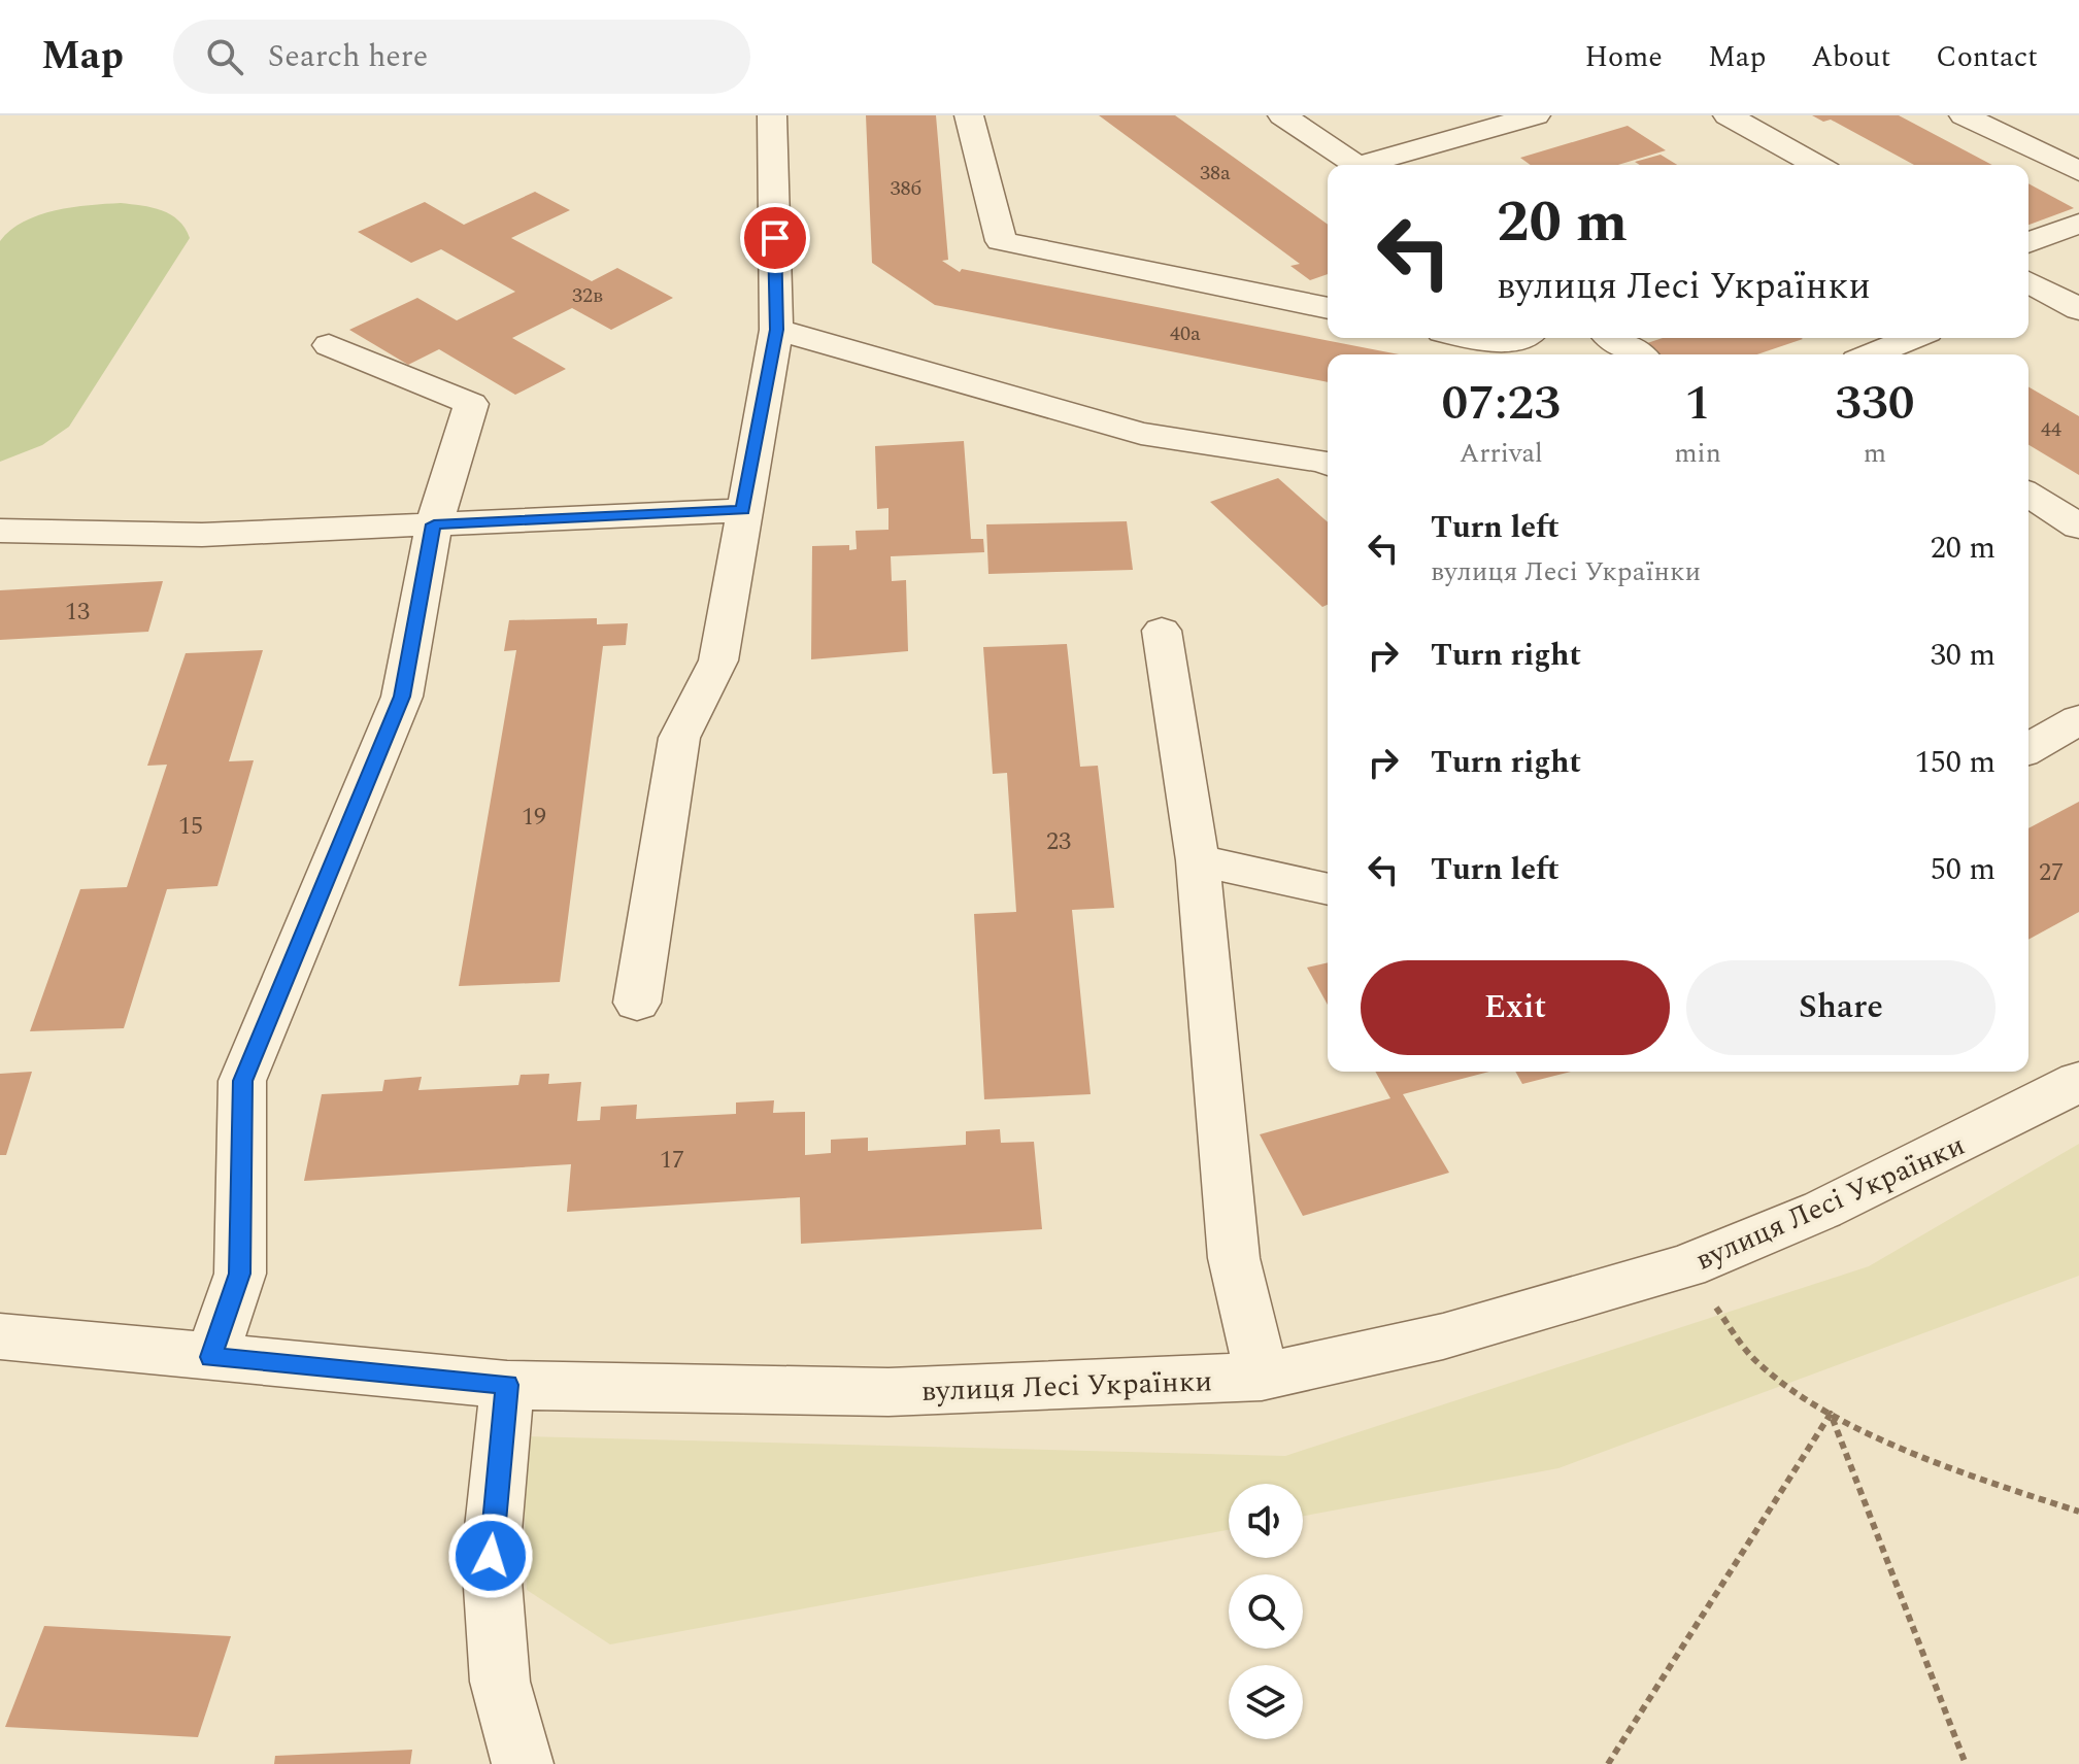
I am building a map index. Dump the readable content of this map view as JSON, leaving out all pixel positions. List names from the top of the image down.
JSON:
{
  "streets": {
    "street": ["вулиця Лесі Українки"]
  },
  "house_numbers": [
    "38а",
    "38б",
    "32в",
    "40а",
    "44",
    "13",
    "19",
    "15",
    "23",
    "27",
    "17"
  ],
  "page": {
    "header": "Map",
    "search": "Search here",
    "nav": [
      "Home",
      "Map",
      "About",
      "Contact"
    ],
    "turn": ["20 m", "вулиця Лесі Українки"],
    "eta": [
      "07:23",
      "Arrival",
      "1",
      "min",
      "330",
      "m"
    ],
    "list": [
      {
        "name": "Turn left",
        "note": "вулиця Лесі Українки",
        "value": "20 m"
      },
      {
        "name": "Turn right",
        "value": "30 m"
      },
      {
        "name": "Turn right",
        "value": "150 m"
      },
      {
        "name": "Turn left",
        "value": "50 m"
      }
    ],
    "buttons": ["Exit", "Share"]
  }
}
